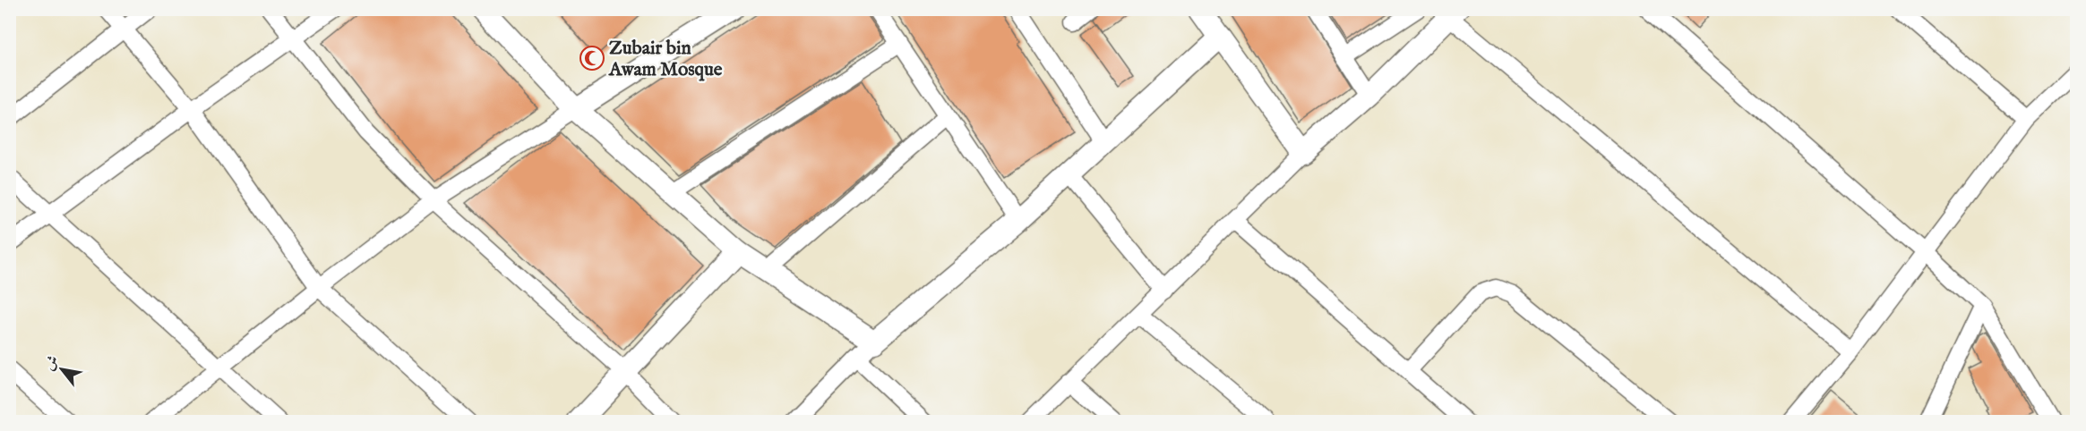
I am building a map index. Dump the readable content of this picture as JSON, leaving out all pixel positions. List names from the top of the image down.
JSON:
{
  "places": {
    "mosque": ["Zubair bin Awam Mosque"]
  },
  "north": "top left"
}
